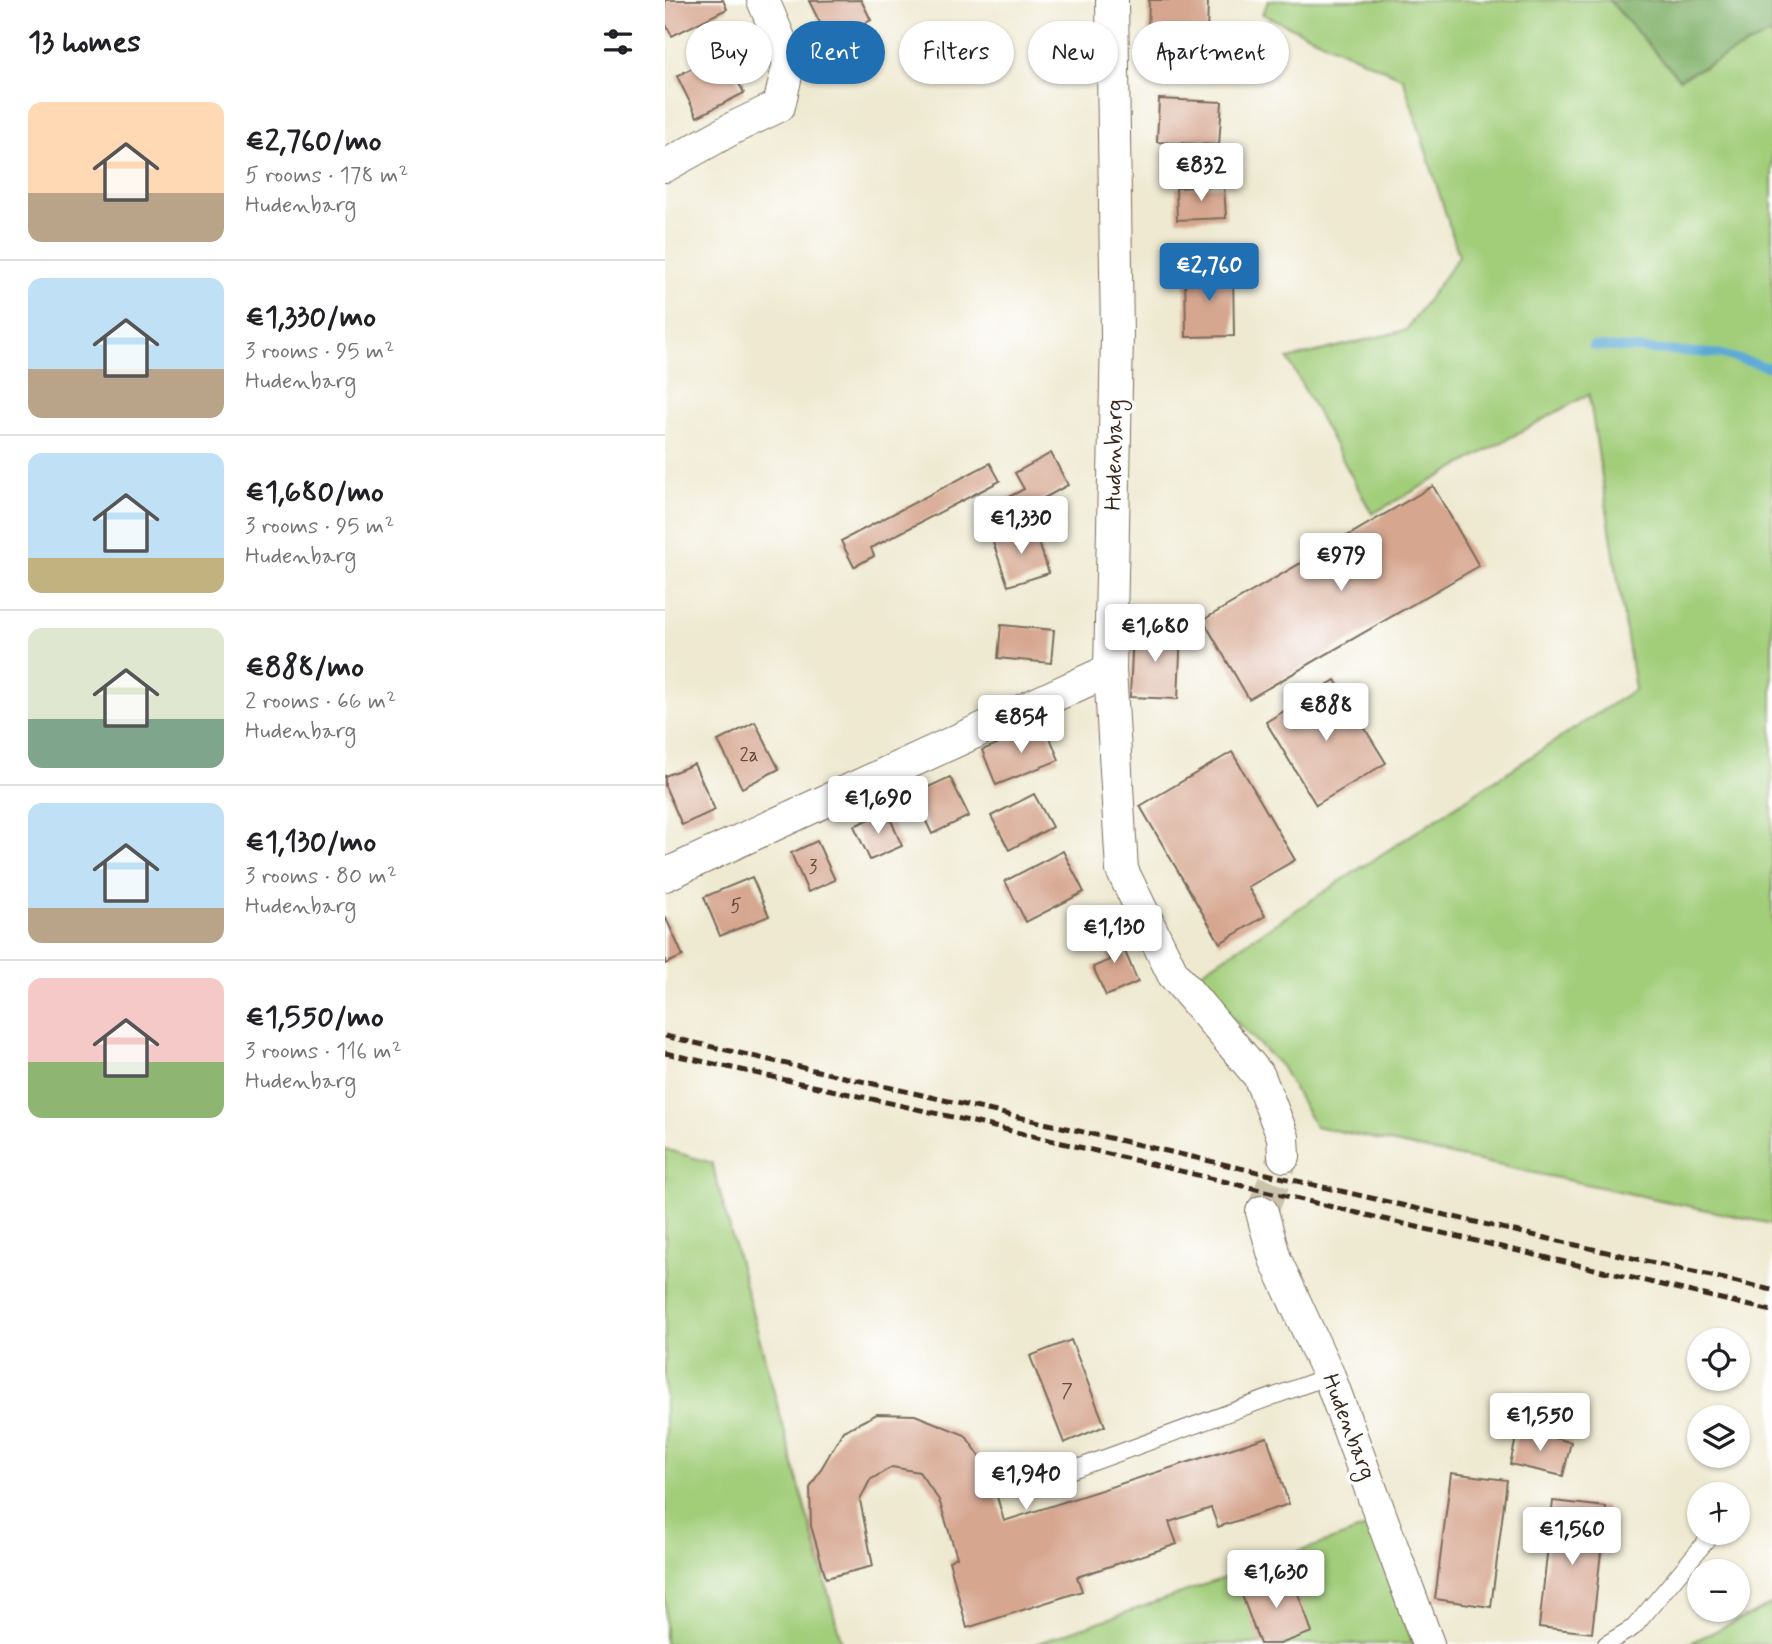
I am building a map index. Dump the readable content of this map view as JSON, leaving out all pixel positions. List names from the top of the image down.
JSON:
{
  "streets": {
    "street": ["Hudenbarg"]
  },
  "house_numbers": [
    "2a",
    "3",
    "5",
    "7"
  ],
  "page": {
    "heading": "13 homes",
    "chip": [
      "Buy",
      "Rent",
      "Filters",
      "New",
      "Apartment"
    ],
    "list": [
      {
        "name": "€2,760/mo",
        "note": "5 rooms · 178 m² · Hudenbarg"
      },
      {
        "name": "€1,330/mo",
        "note": "3 rooms · 95 m² · Hudenbarg"
      },
      {
        "name": "€1,680/mo",
        "note": "3 rooms · 95 m² · Hudenbarg"
      },
      {
        "name": "€888/mo",
        "note": "2 rooms · 66 m² · Hudenbarg"
      },
      {
        "name": "€1,130/mo",
        "note": "3 rooms · 80 m² · Hudenbarg"
      },
      {
        "name": "€1,550/mo",
        "note": "3 rooms · 116 m² · Hudenbarg"
      }
    ],
    "price": [
      "€832",
      "€2,760",
      "€1,330",
      "€979",
      "€1,680",
      "€888",
      "€854",
      "€1,690",
      "€1,130",
      "€1,550",
      "€1,940",
      "€1,560",
      "€1,630"
    ],
    "map_buttons": ["+", "−"]
  }
}
